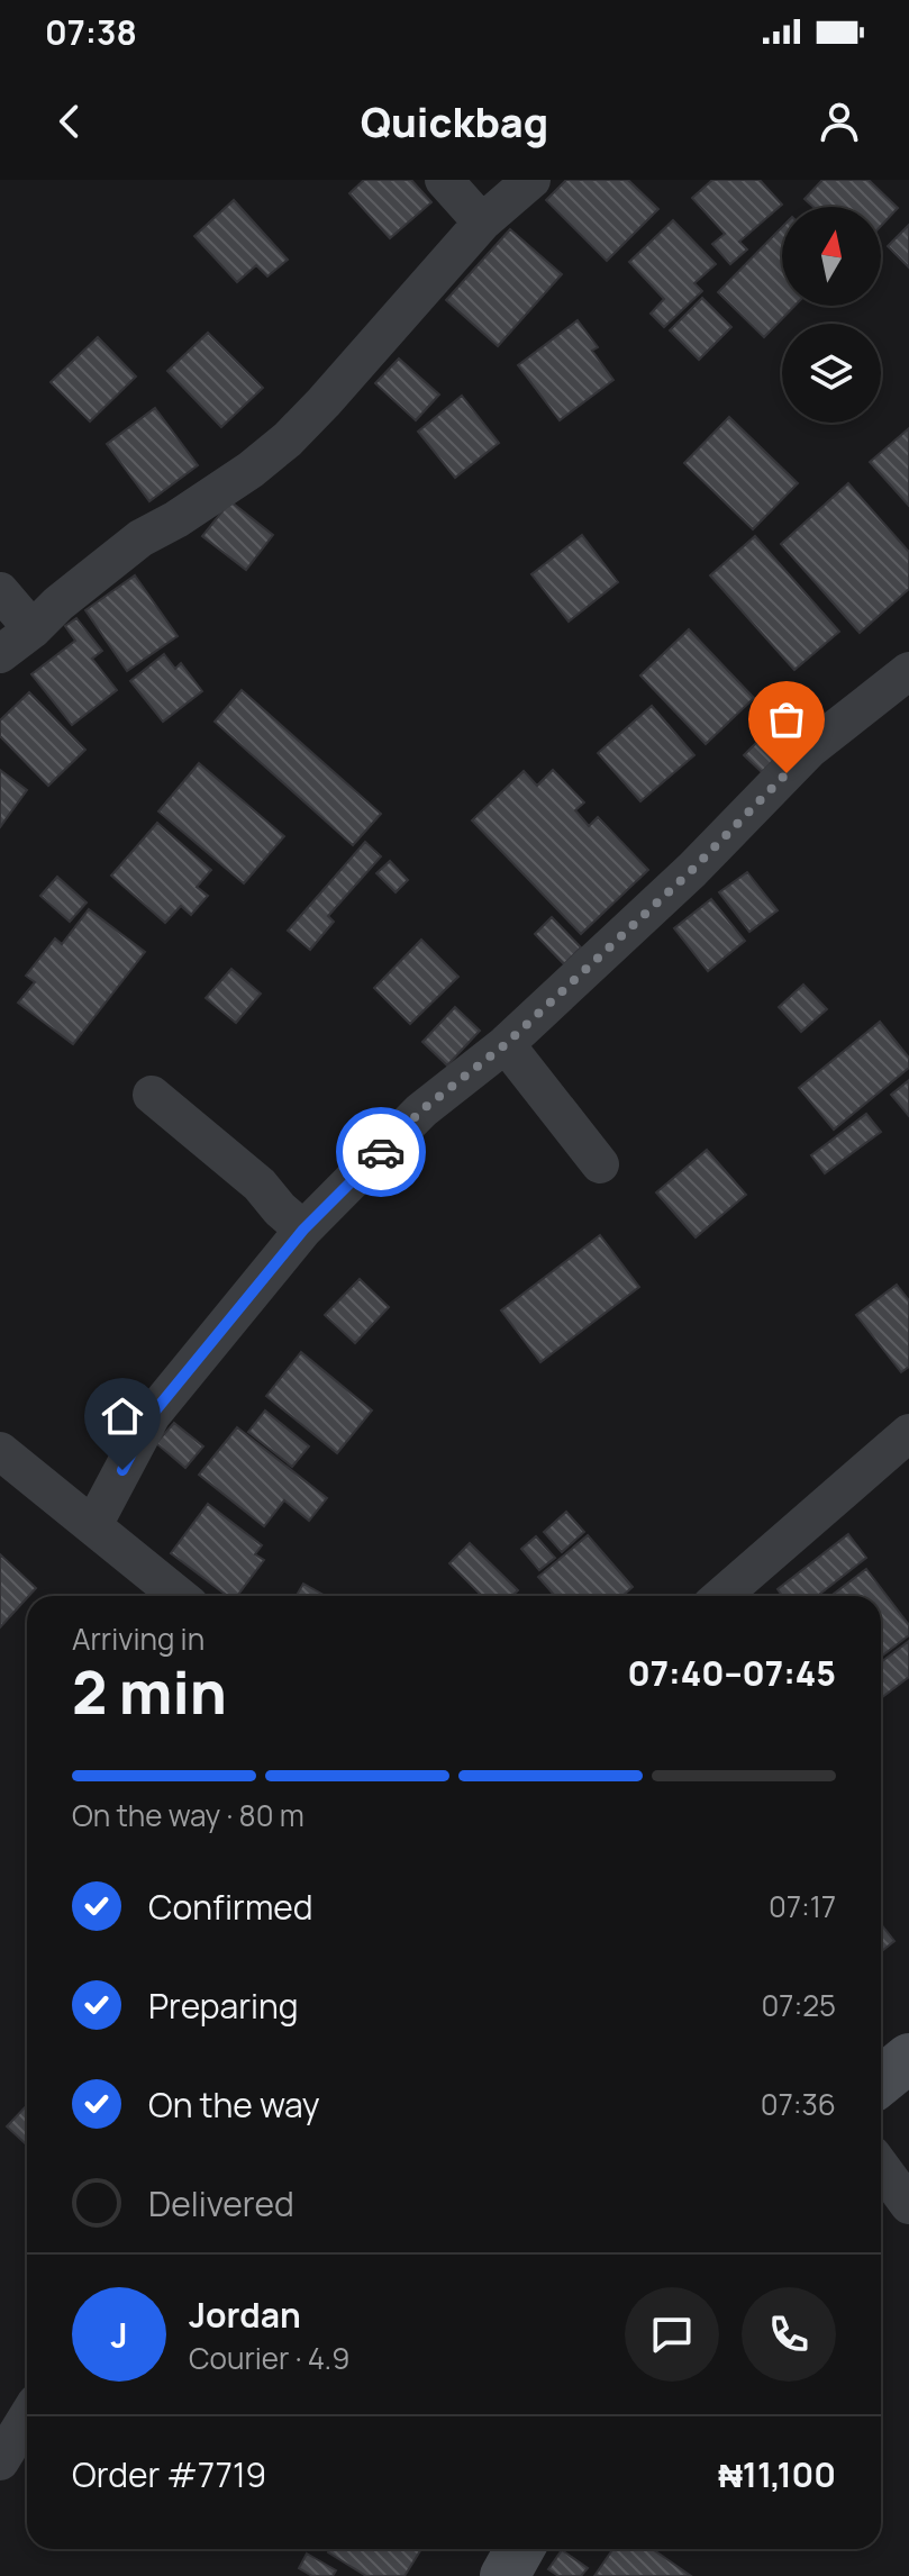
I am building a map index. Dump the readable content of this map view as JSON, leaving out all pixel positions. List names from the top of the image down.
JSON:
{
  "north": "top",
  "page": {
    "status": "07:38",
    "header": "Quickbag",
    "heading": ["2 min", "Arriving in", "07:40–07:45"],
    "panel": [
      "Jordan",
      "Courier · 4.9",
      "Order #7719",
      "₦11,100"
    ],
    "bar": "On the way · 80 m",
    "list": [
      ["Confirmed", "07:17"],
      ["Preparing", "07:25"],
      ["On the way", "07:36"],
      "Delivered"
    ],
    "round": "J"
  }
}
